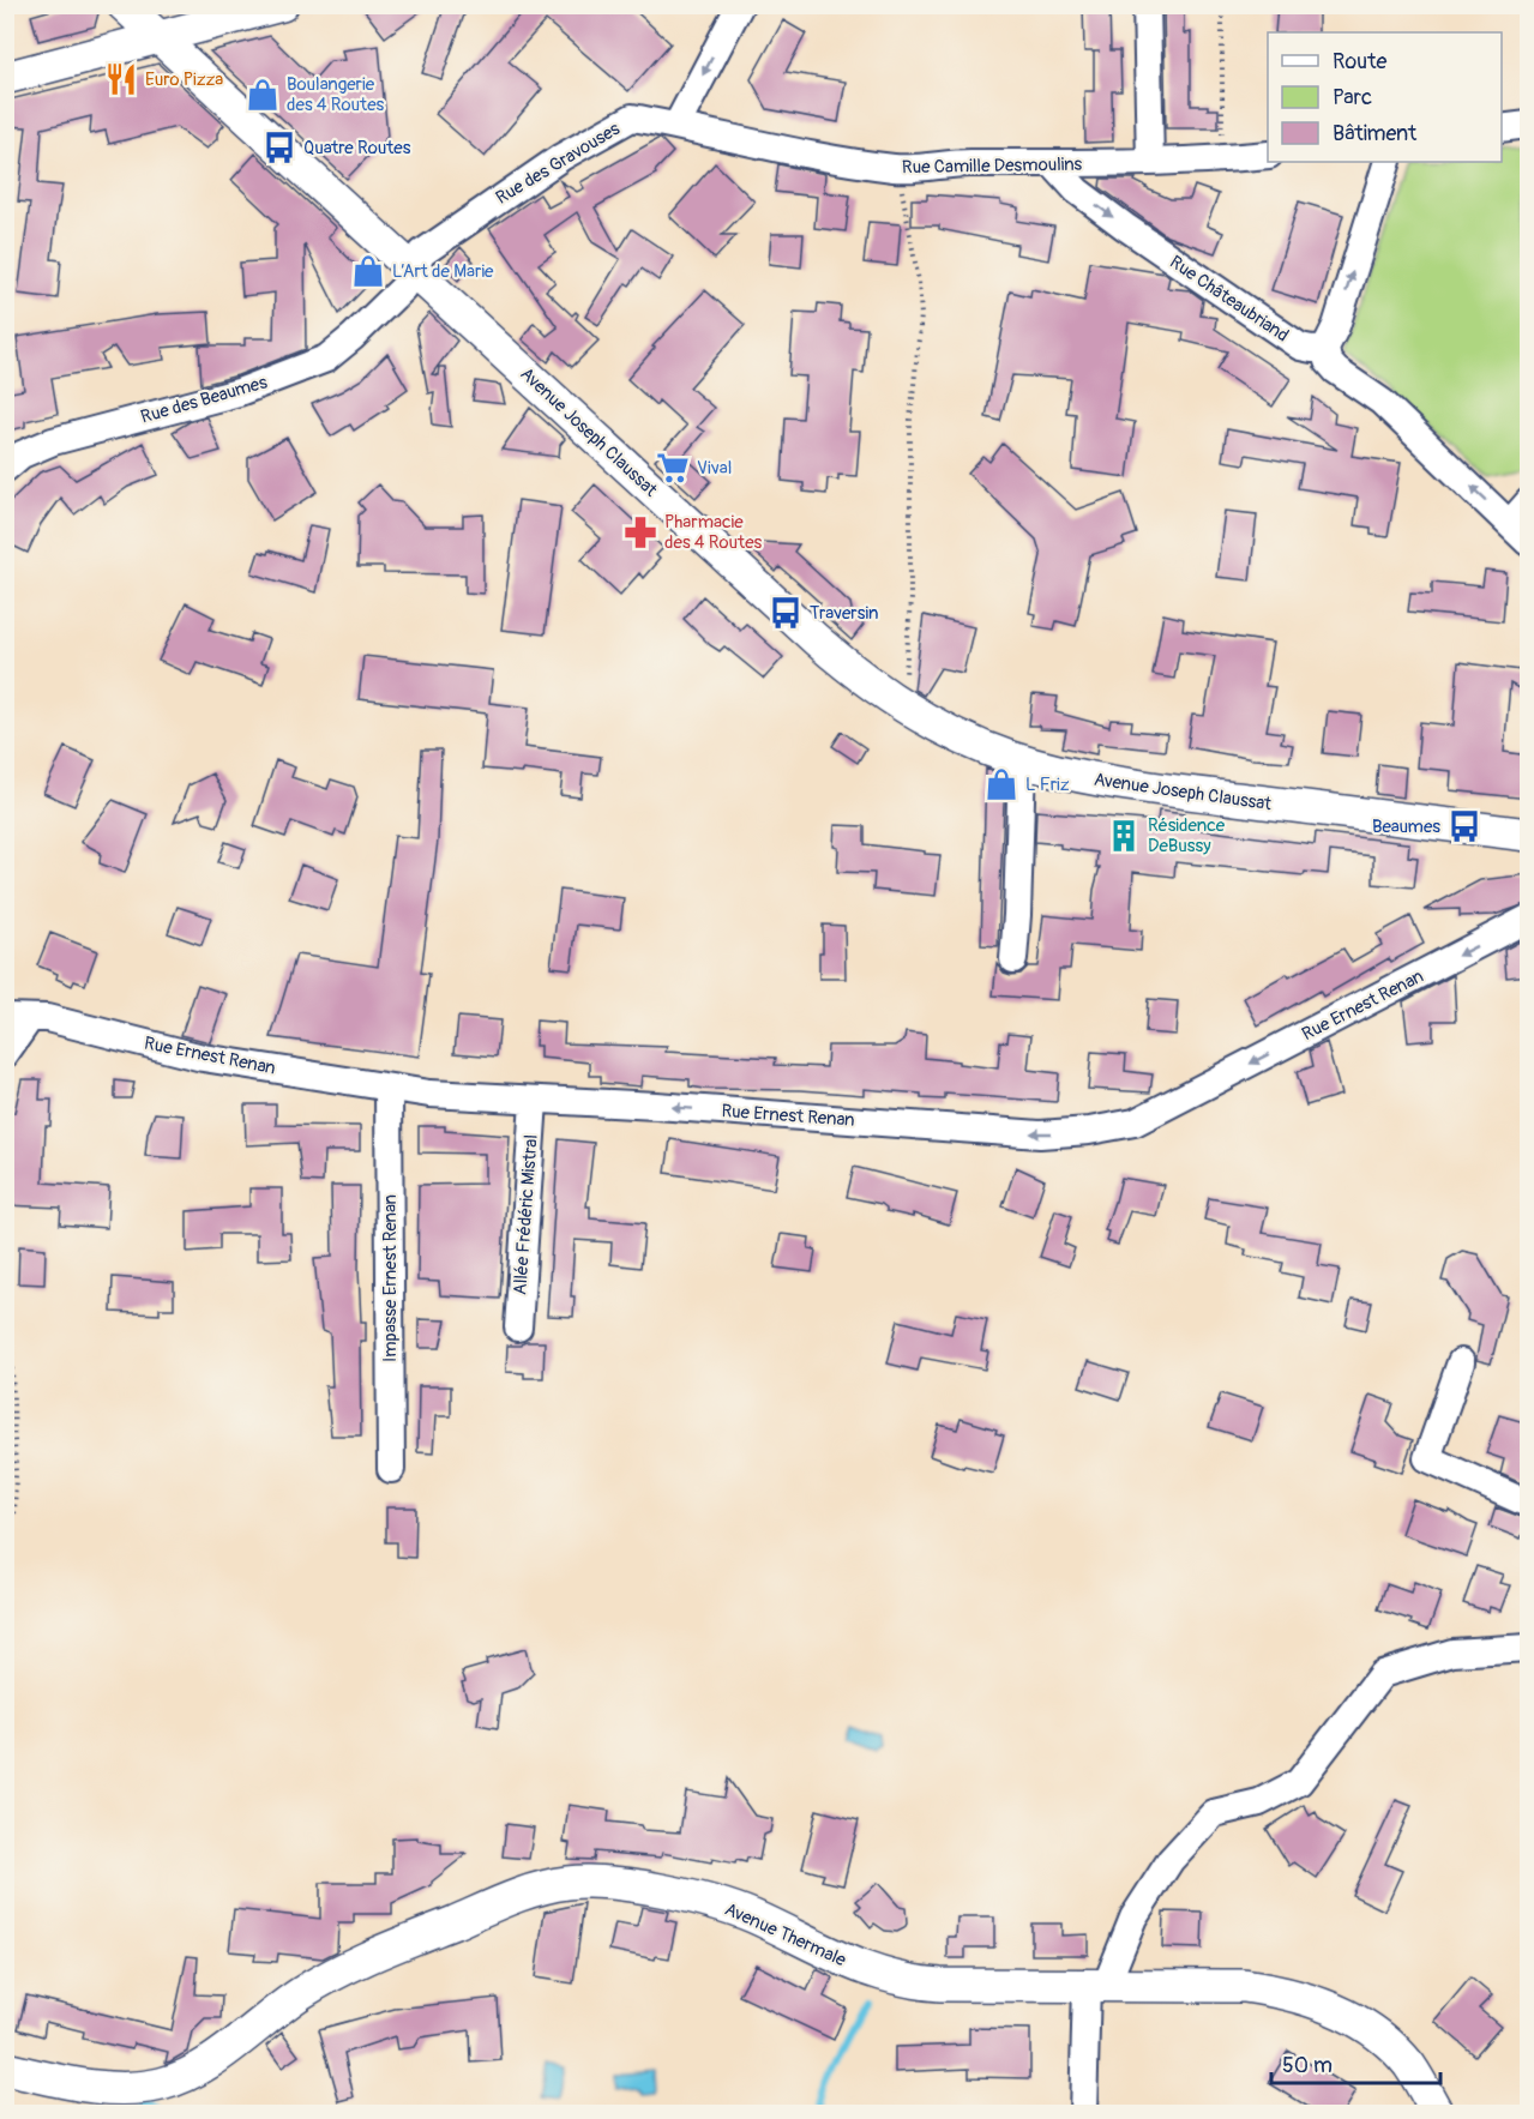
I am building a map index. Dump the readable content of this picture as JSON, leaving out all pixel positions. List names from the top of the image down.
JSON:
{
  "streets": {
    "main road": ["Avenue Joseph Claussat", "Avenue Thermale"],
    "street": [
      "Rue des Gravouses",
      "Rue Camille Desmoulins",
      "Rue Châteaubriand",
      "Rue des Beaumes",
      "Rue Ernest Renan",
      "Allée Frédéric Mistral",
      "Impasse Ernest Renan"
    ]
  },
  "crossings": [
    ["Rue des Gravouses", "Rue Camille Desmoulins"],
    ["Rue des Gravouses", "Rue des Beaumes"],
    ["Rue des Gravouses", "Avenue Joseph Claussat"],
    ["Rue Camille Desmoulins", "Rue Châteaubriand"],
    ["Rue des Beaumes", "Avenue Joseph Claussat"],
    ["Rue Ernest Renan", "Allée Frédéric Mistral"],
    ["Rue Ernest Renan", "Impasse Ernest Renan"]
  ],
  "one_way": ["Rue Châteaubriand", "Rue Ernest Renan"],
  "places": {
    "restaurant": ["Euro Pizza"],
    "shop": ["Boulangerie des 4 Routes", "L’Art de Marie", "L Friz"],
    "bus stop": ["Quatre Routes", "Traversin", "Beaumes"],
    "supermarket": ["Vival"],
    "pharmacy": ["Pharmacie des 4 Routes"],
    "building": ["Résidence DeBussy"]
  },
  "legend": ["Route", "Parc", "Bâtiment"],
  "scale_bar": "50 m"
}
